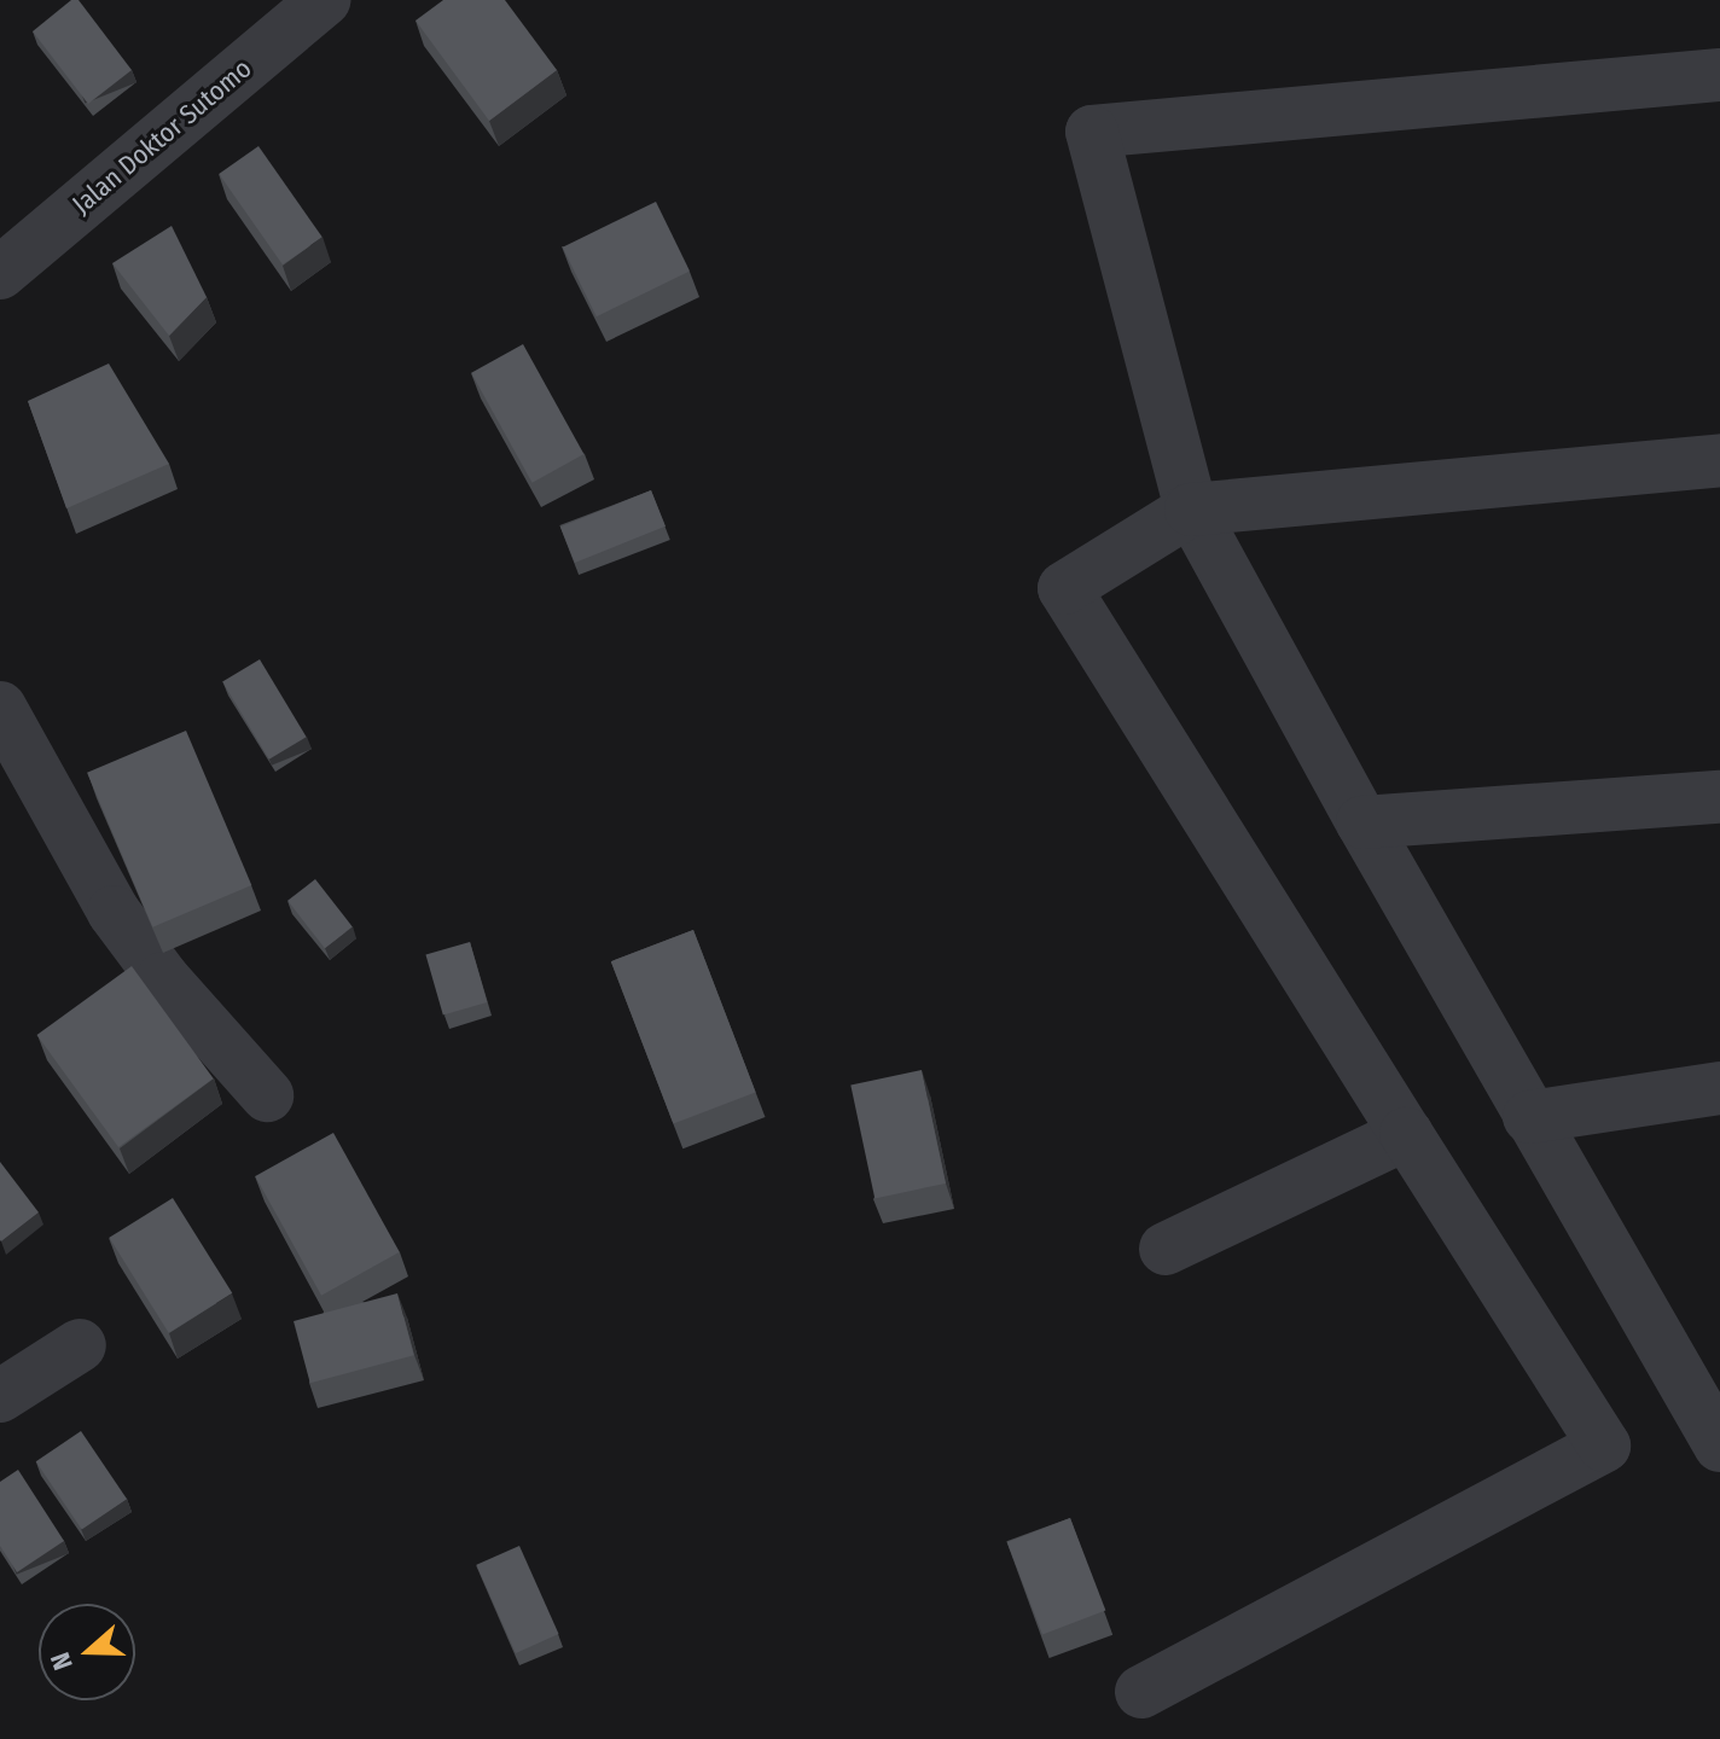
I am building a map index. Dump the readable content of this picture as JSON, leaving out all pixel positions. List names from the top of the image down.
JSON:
{
  "streets": {
    "street": ["Jalan Doktor Sutomo"]
  },
  "north": "left"
}
